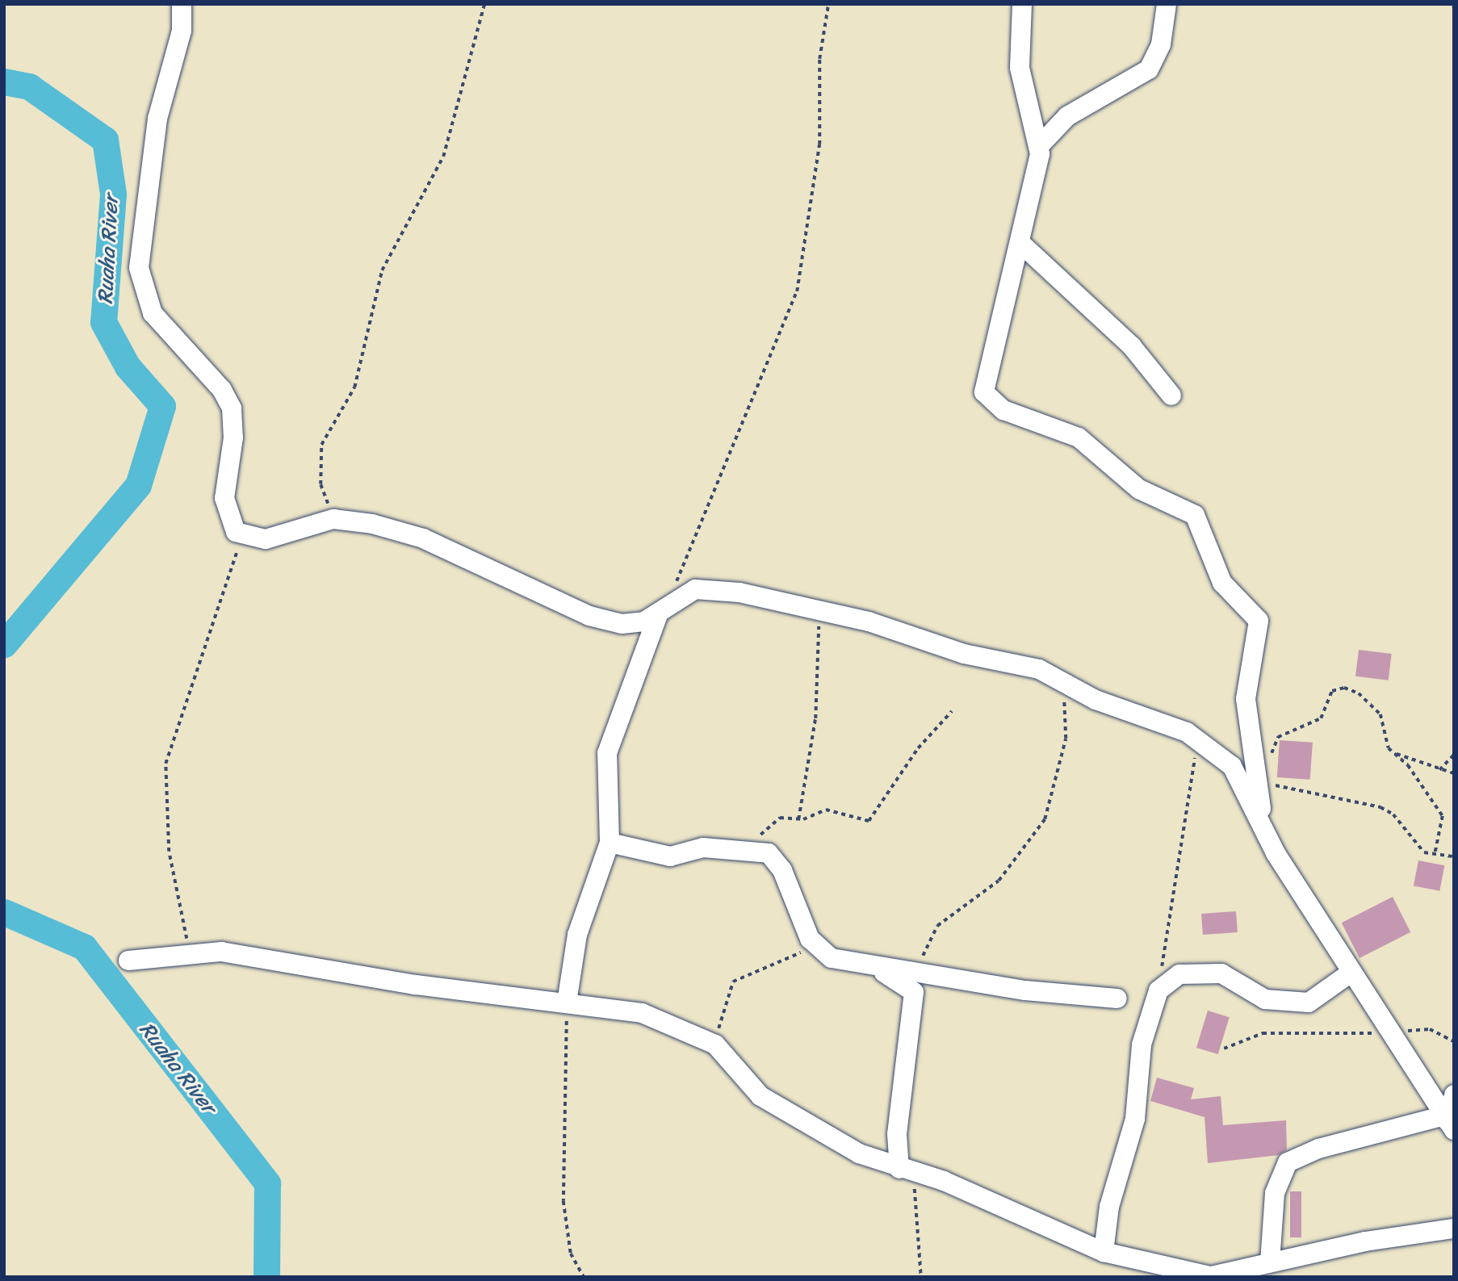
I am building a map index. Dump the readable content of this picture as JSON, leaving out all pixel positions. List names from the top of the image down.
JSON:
{
  "water": ["Ruaha River"]
}
